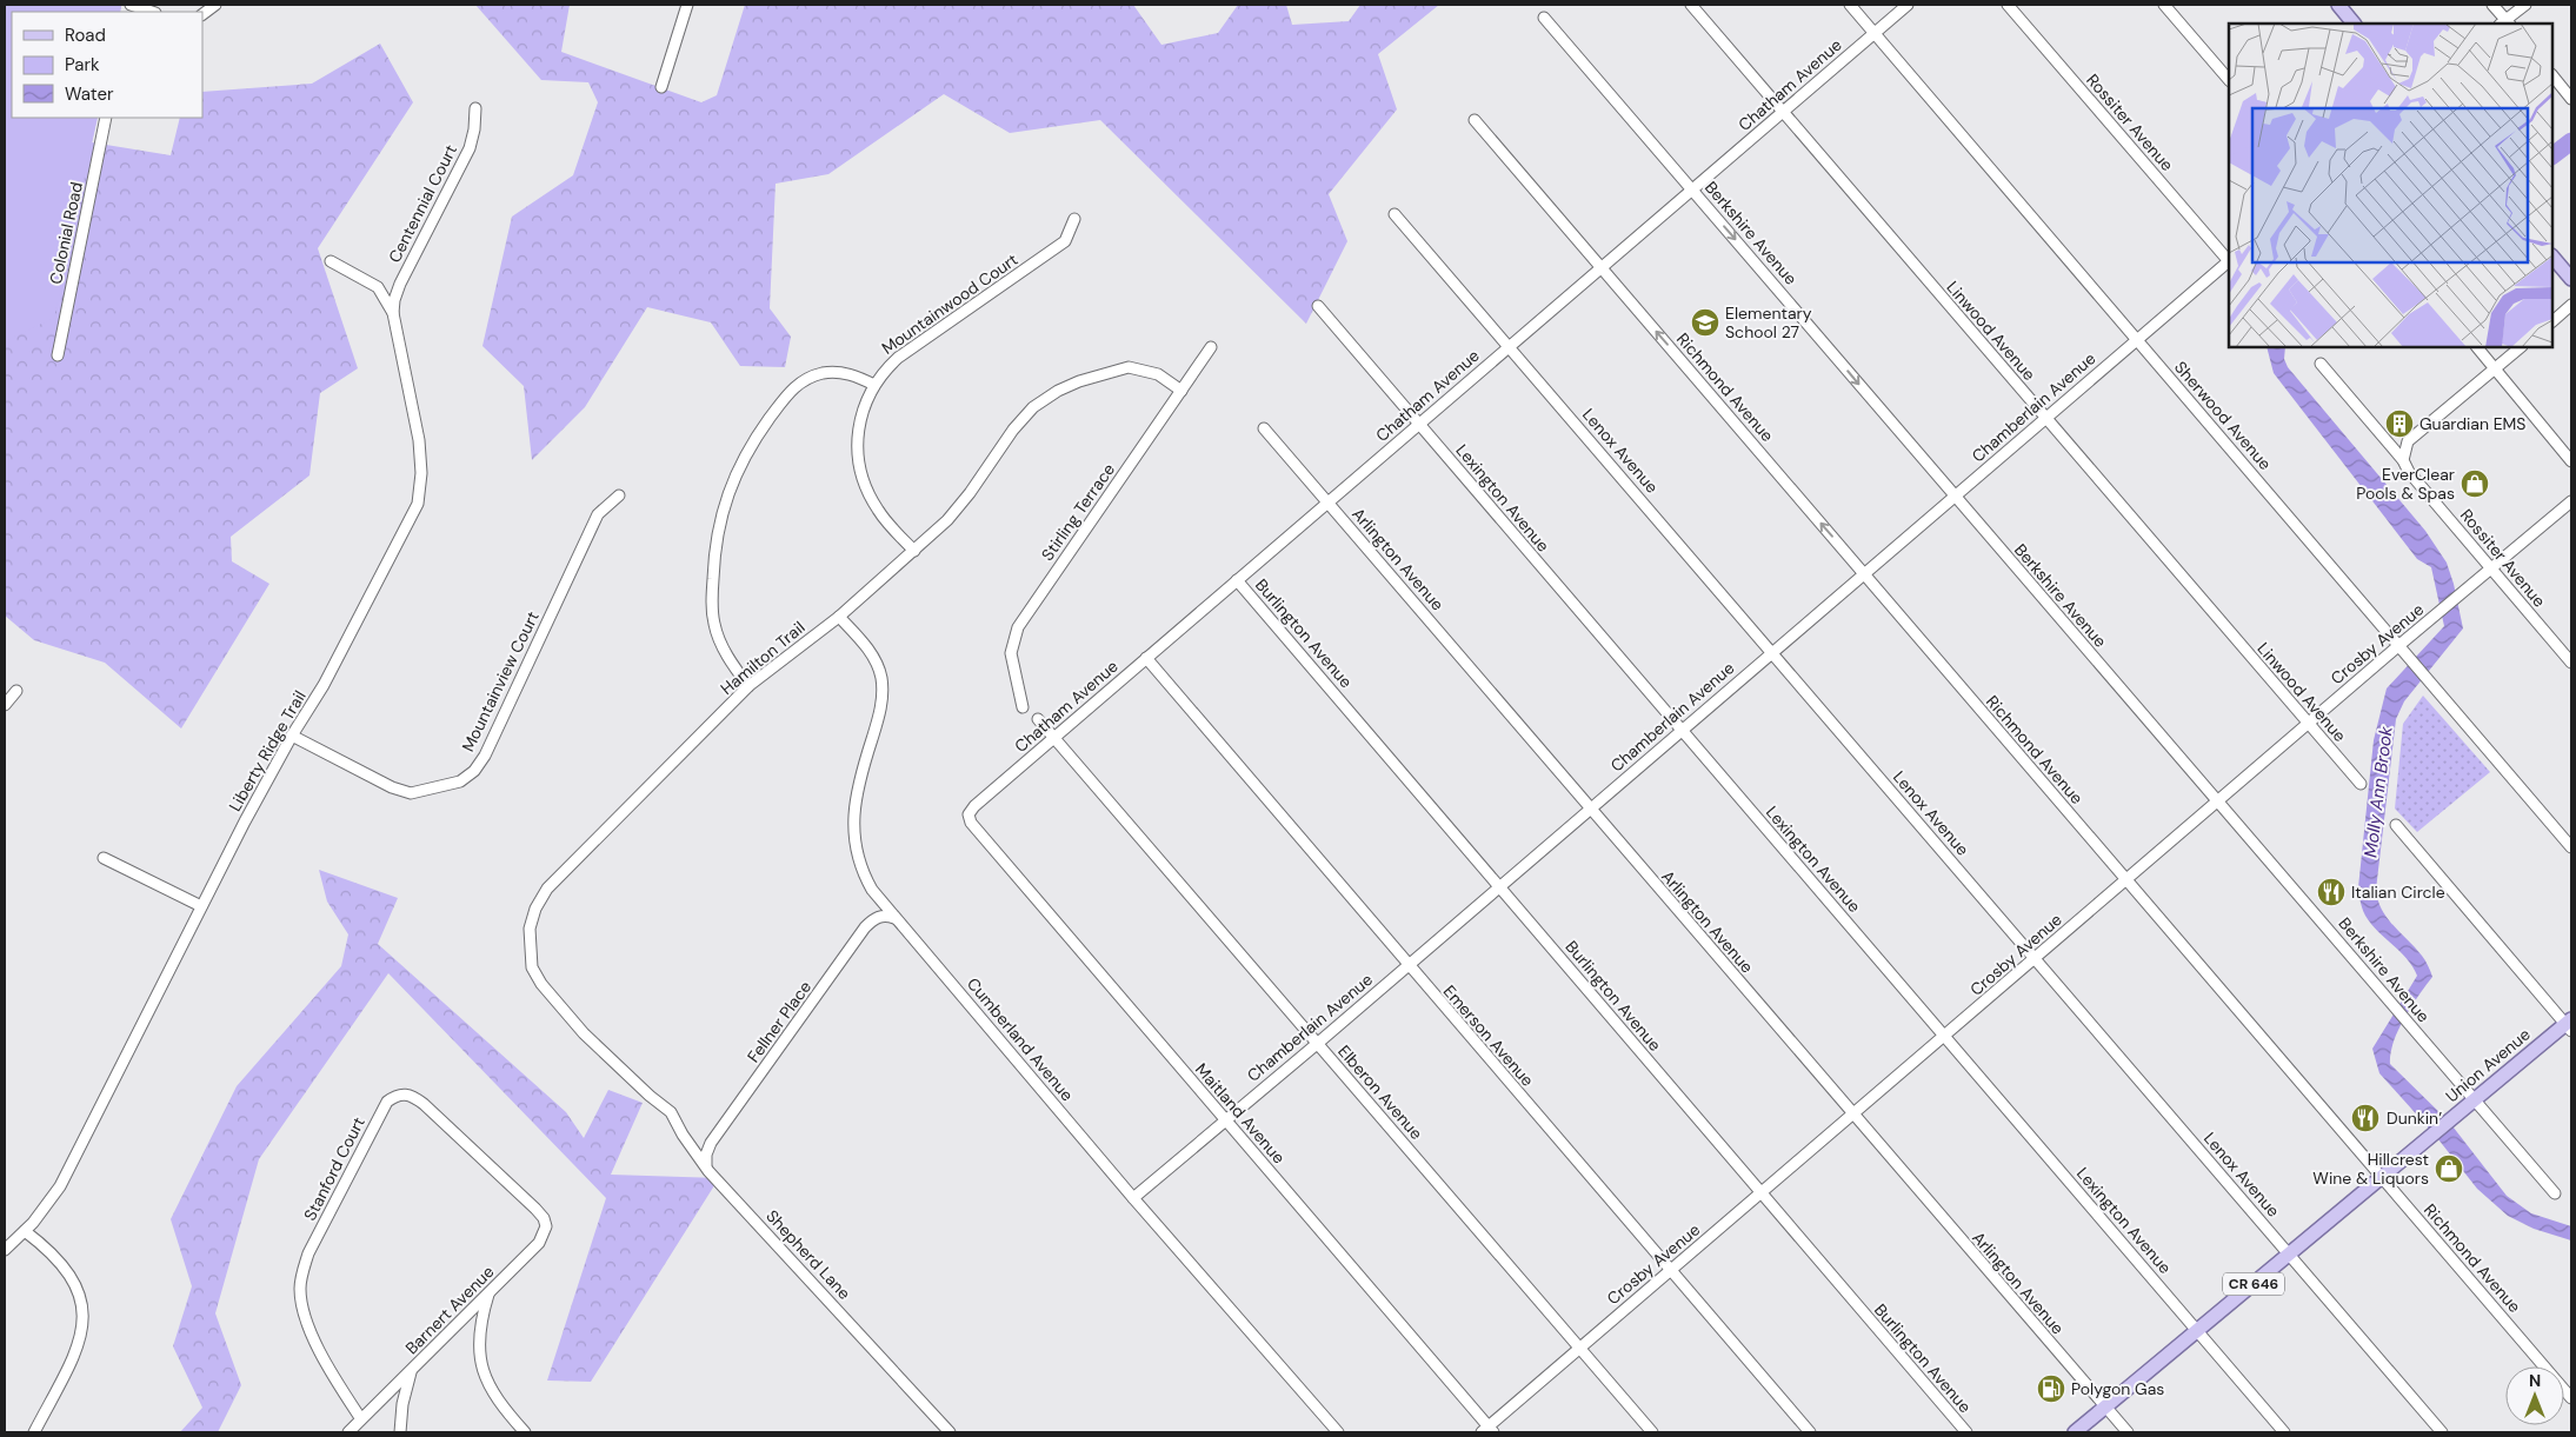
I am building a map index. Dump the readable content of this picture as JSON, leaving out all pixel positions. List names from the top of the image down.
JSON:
{
  "streets": {
    "main road": ["Union Avenue", "CR 646"],
    "street": [
      "Chatham Avenue",
      "Rossiter Avenue",
      "Centennial Court",
      "Colonial Road",
      "Berkshire Avenue",
      "Mountainwood Court",
      "Linwood Avenue",
      "Richmond Avenue",
      "Chamberlain Avenue",
      "Sherwood Avenue",
      "Lenox Avenue",
      "Lexington Avenue",
      "Stirling Terrace",
      "Arlington Avenue",
      "Burlington Avenue",
      "Crosby Avenue",
      "Hamilton Trail",
      "Mountainview Court",
      "Liberty Ridge Trail",
      "Fellner Place",
      "Emerson Avenue",
      "Cumberland Avenue",
      "Elberon Avenue",
      "Maitland Avenue",
      "Stanford Court",
      "Shepherd Lane",
      "Barnert Avenue"
    ]
  },
  "crossings": [
    ["Chatham Avenue", "Berkshire Avenue"],
    ["Chatham Avenue", "Linwood Avenue"],
    ["Chatham Avenue", "Richmond Avenue"],
    ["Chatham Avenue", "Sherwood Avenue"],
    ["Chatham Avenue", "Lenox Avenue"],
    ["Chatham Avenue", "Lexington Avenue"],
    ["Chatham Avenue", "Arlington Avenue"],
    ["Chatham Avenue", "Burlington Avenue"],
    ["Chatham Avenue", "Emerson Avenue"],
    ["Chatham Avenue", "Elberon Avenue"],
    ["Chatham Avenue", "Maitland Avenue"],
    ["Rossiter Avenue", "Chamberlain Avenue"],
    ["Rossiter Avenue", "Crosby Avenue"],
    ["Centennial Court", "Liberty Ridge Trail"],
    ["Berkshire Avenue", "Chamberlain Avenue"],
    ["Berkshire Avenue", "Crosby Avenue"],
    ["Berkshire Avenue", "Union Avenue"],
    ["Mountainwood Court", "Hamilton Trail"],
    ["Linwood Avenue", "Chamberlain Avenue"],
    ["Linwood Avenue", "Crosby Avenue"],
    ["Richmond Avenue", "Chamberlain Avenue"],
    ["Richmond Avenue", "Crosby Avenue"],
    ["Richmond Avenue", "Union Avenue"],
    ["Chamberlain Avenue", "Sherwood Avenue"],
    ["Chamberlain Avenue", "Lenox Avenue"],
    ["Chamberlain Avenue", "Lexington Avenue"],
    ["Chamberlain Avenue", "Arlington Avenue"],
    ["Chamberlain Avenue", "Burlington Avenue"],
    ["Chamberlain Avenue", "Emerson Avenue"],
    ["Chamberlain Avenue", "Cumberland Avenue"],
    ["Chamberlain Avenue", "Elberon Avenue"],
    ["Chamberlain Avenue", "Maitland Avenue"],
    ["Sherwood Avenue", "Crosby Avenue"],
    ["Lenox Avenue", "Crosby Avenue"],
    ["Lenox Avenue", "Union Avenue"],
    ["Lexington Avenue", "Crosby Avenue"],
    ["Lexington Avenue", "Union Avenue"],
    ["Stirling Terrace", "Hamilton Trail"],
    ["Arlington Avenue", "Crosby Avenue"],
    ["Arlington Avenue", "Union Avenue"],
    ["Burlington Avenue", "Crosby Avenue"],
    ["Crosby Avenue", "Emerson Avenue"],
    ["Crosby Avenue", "Elberon Avenue"],
    ["Crosby Avenue", "Maitland Avenue"],
    ["Hamilton Trail", "Cumberland Avenue"],
    ["Hamilton Trail", "Shepherd Lane"],
    ["Mountainview Court", "Liberty Ridge Trail"],
    ["Fellner Place", "Cumberland Avenue"],
    ["Fellner Place", "Shepherd Lane"],
    ["Stanford Court", "Barnert Avenue"]
  ],
  "water": ["Molly Ann Brook"],
  "places": {
    "school or university": ["Elementary School 27"],
    "building": ["Guardian EMS"],
    "shop": ["EverClear Pools & Spas", "Hillcrest Wine & Liquors"],
    "restaurant": ["Italian Circle", "Dunkin’"],
    "fuel station": ["Polygon Gas"]
  },
  "legend": ["Road", "Park", "Water"],
  "north": "top"
}
